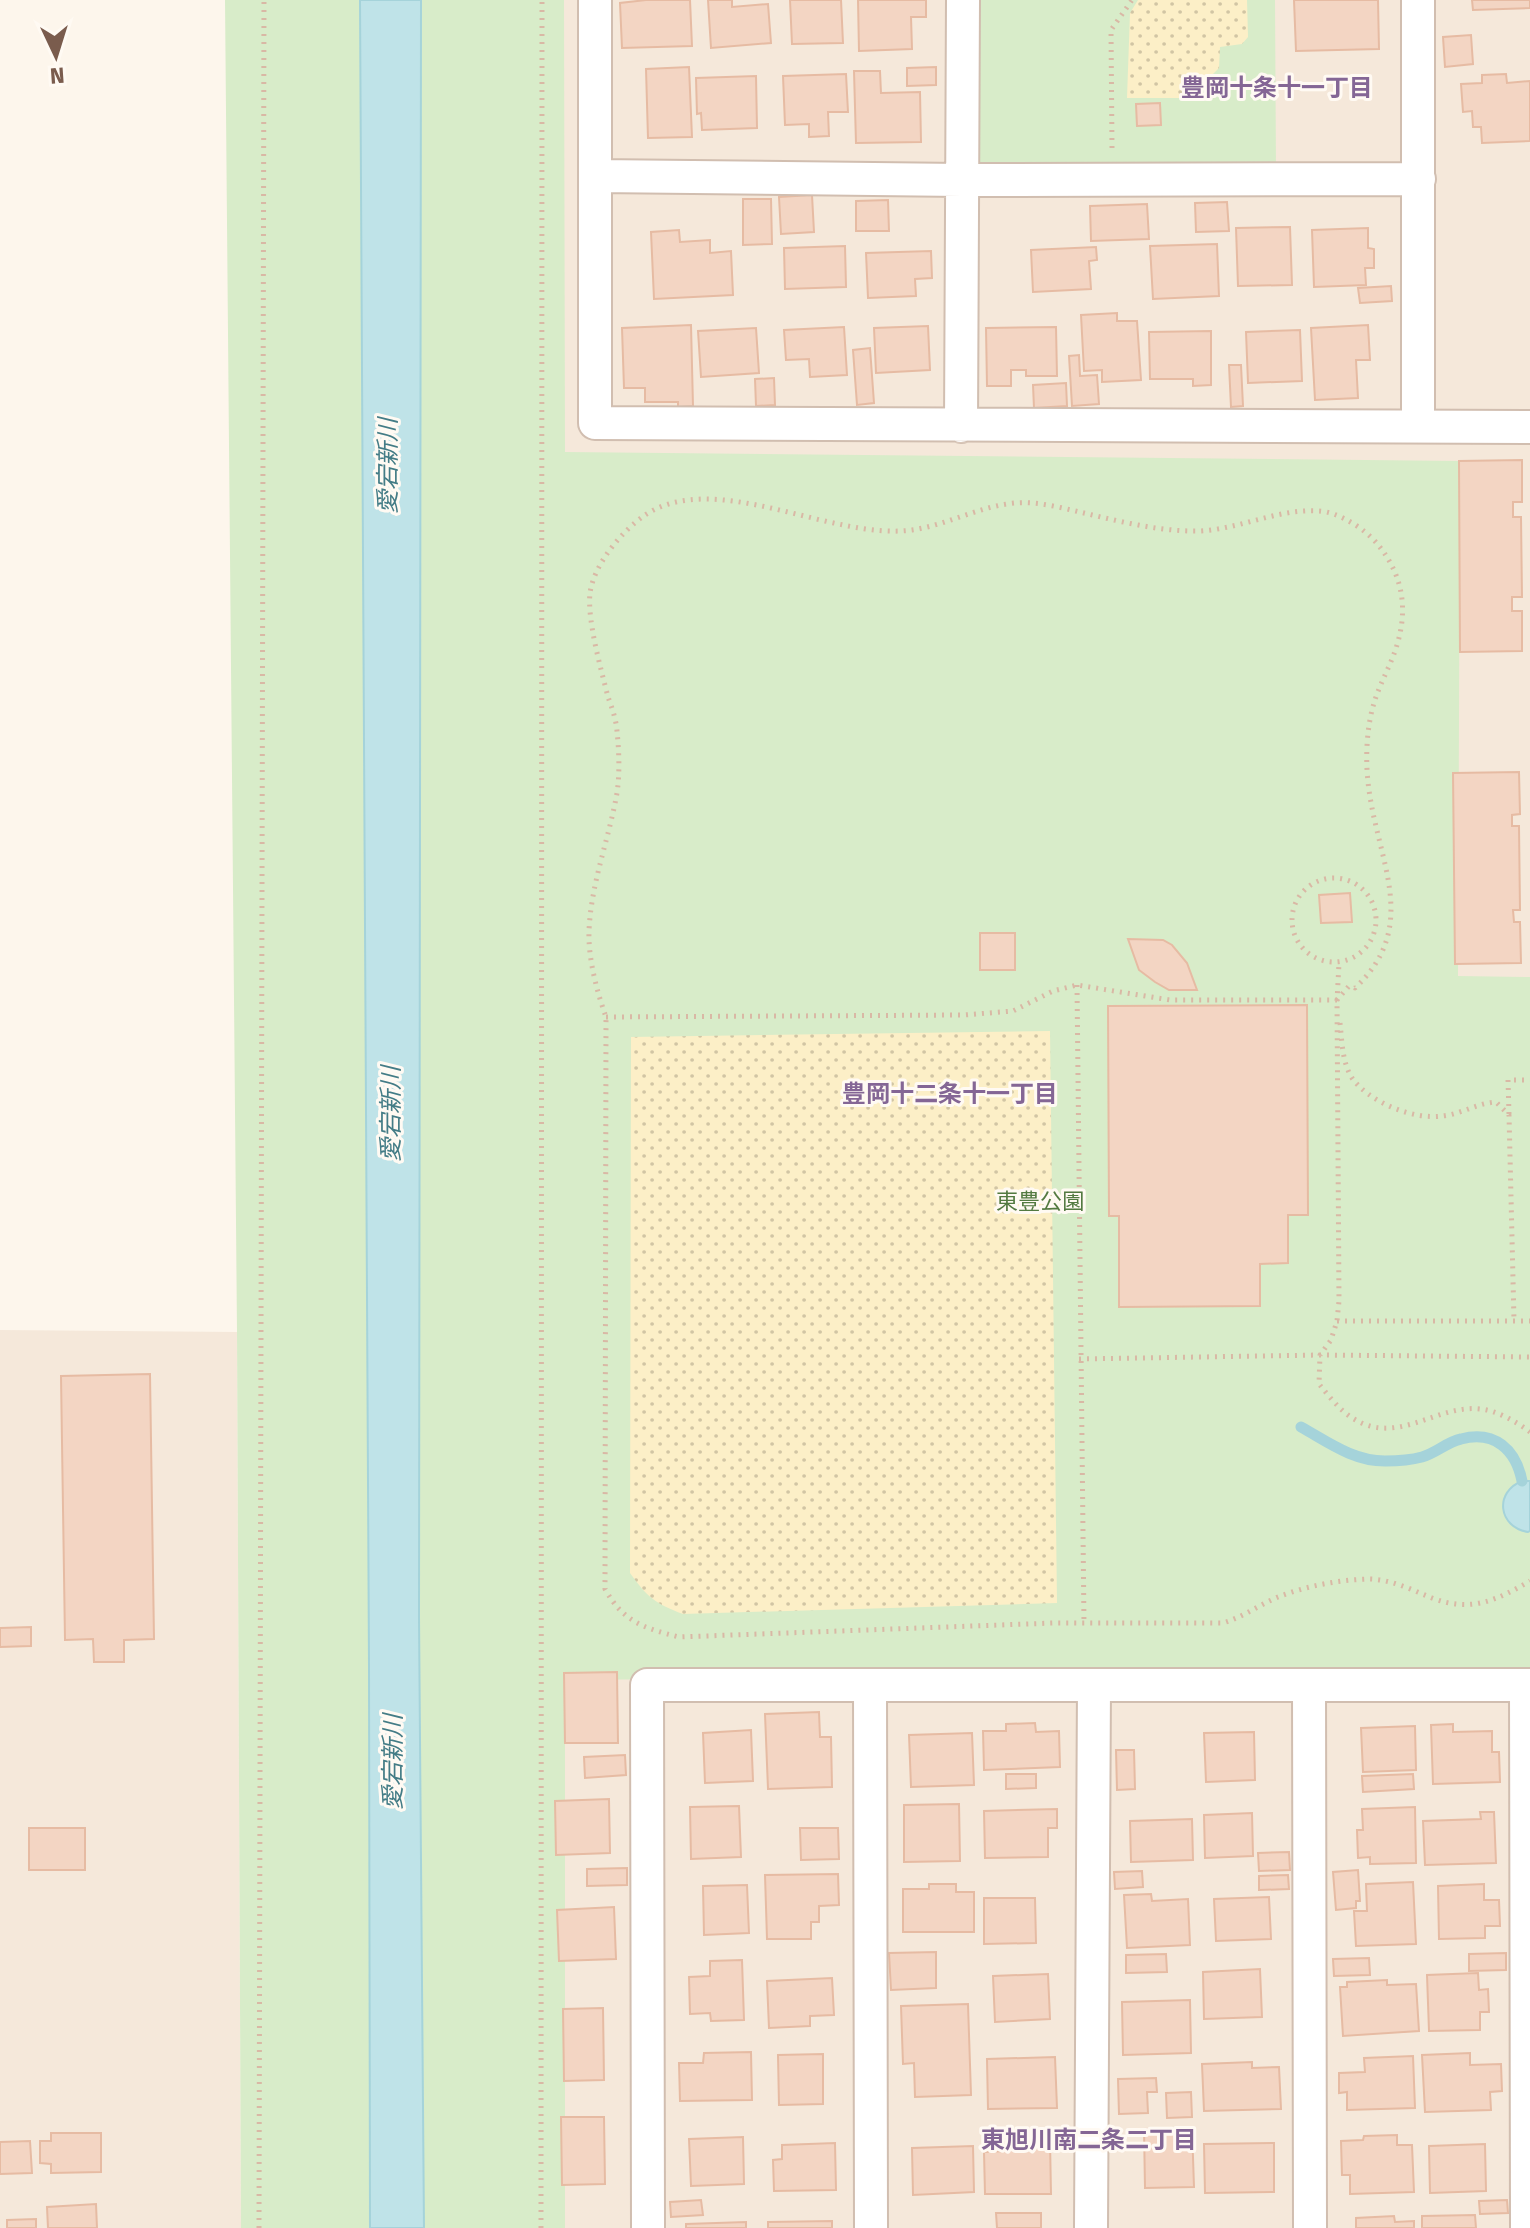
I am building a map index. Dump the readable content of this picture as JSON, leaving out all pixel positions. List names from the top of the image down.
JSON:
{
  "districts": ["豊岡十条十一丁目", "豊岡十二条十一丁目", "東旭川南二条二丁目"],
  "water": ["愛宕新川"],
  "parks": ["東豊公園"],
  "north": "bottom"
}
